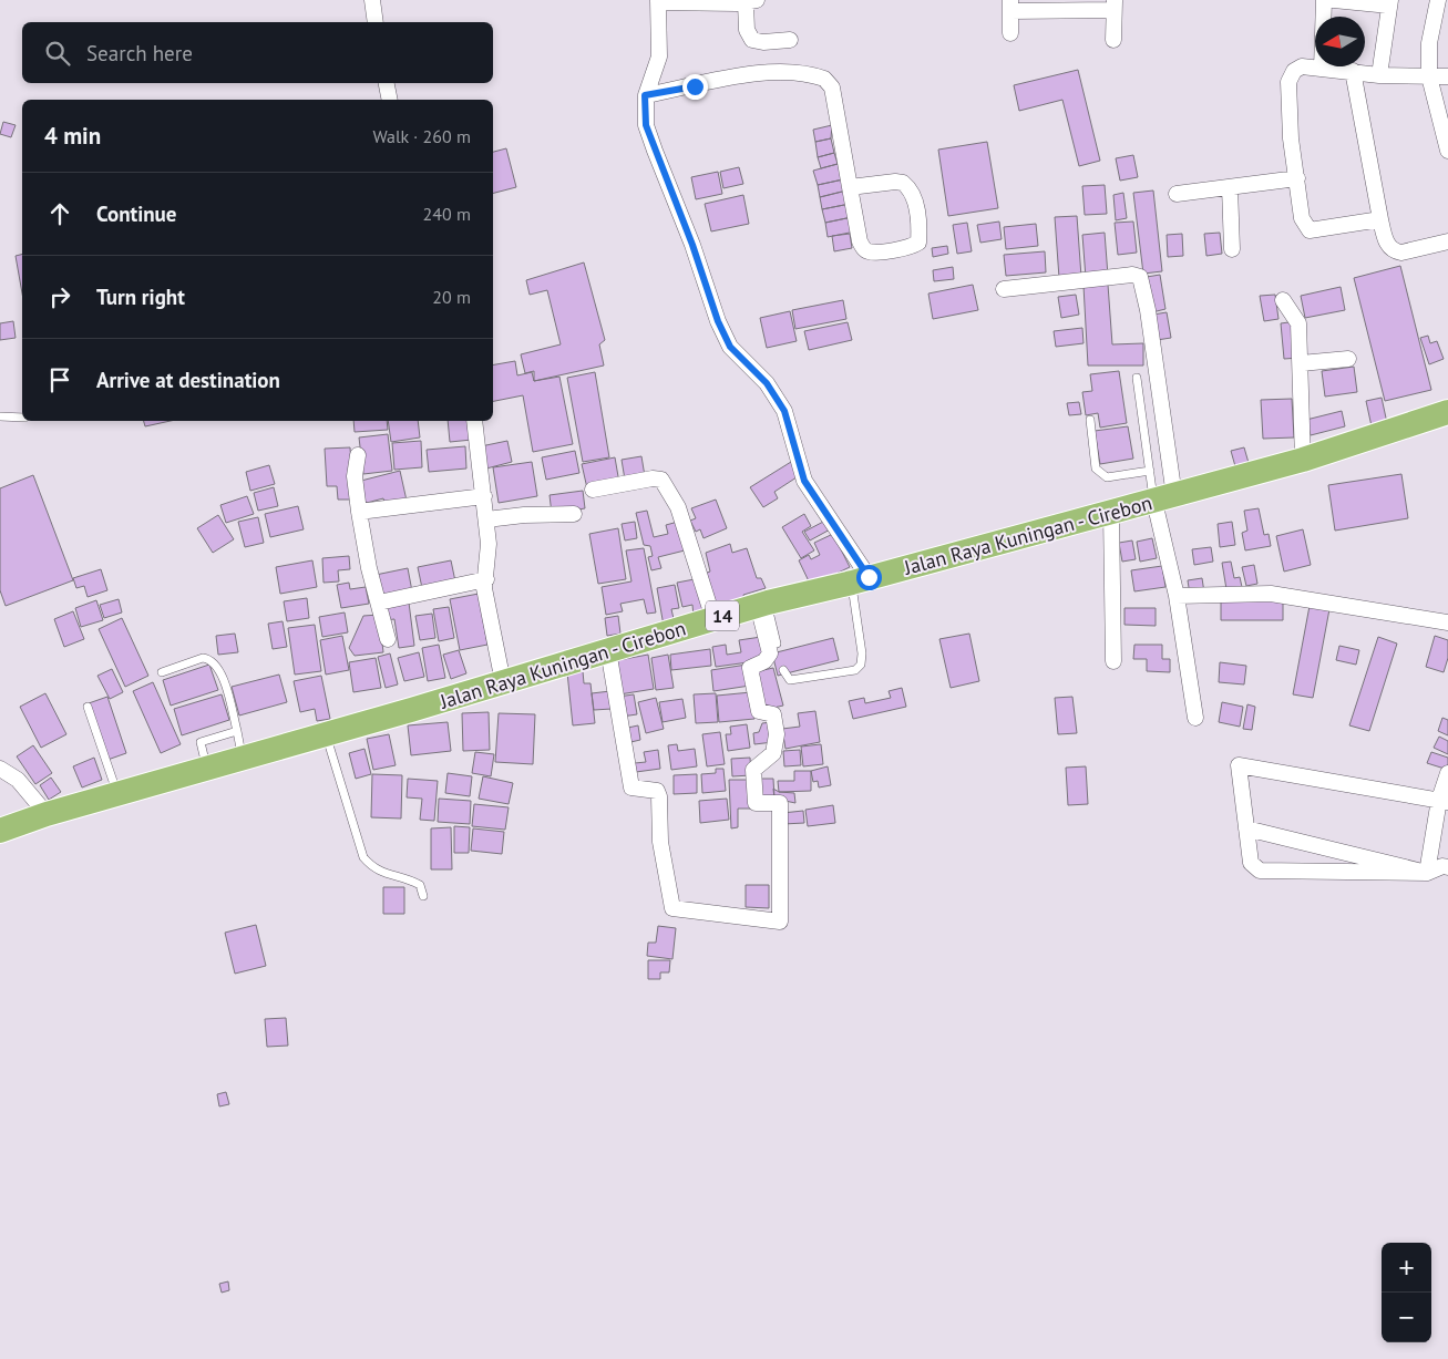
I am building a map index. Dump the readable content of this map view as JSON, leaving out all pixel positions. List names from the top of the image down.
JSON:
{
  "streets": {
    "highway": ["Jalan Raya Kuningan - Cirebon", "14"]
  },
  "north": "left",
  "page": {
    "search": "Search here",
    "heading": ["4 min", "Walk · 260 m"],
    "list": [
      ["Continue", "240 m"],
      ["Turn right", "20 m"],
      "Arrive at destination"
    ],
    "map_buttons": ["+", "−"]
  }
}
